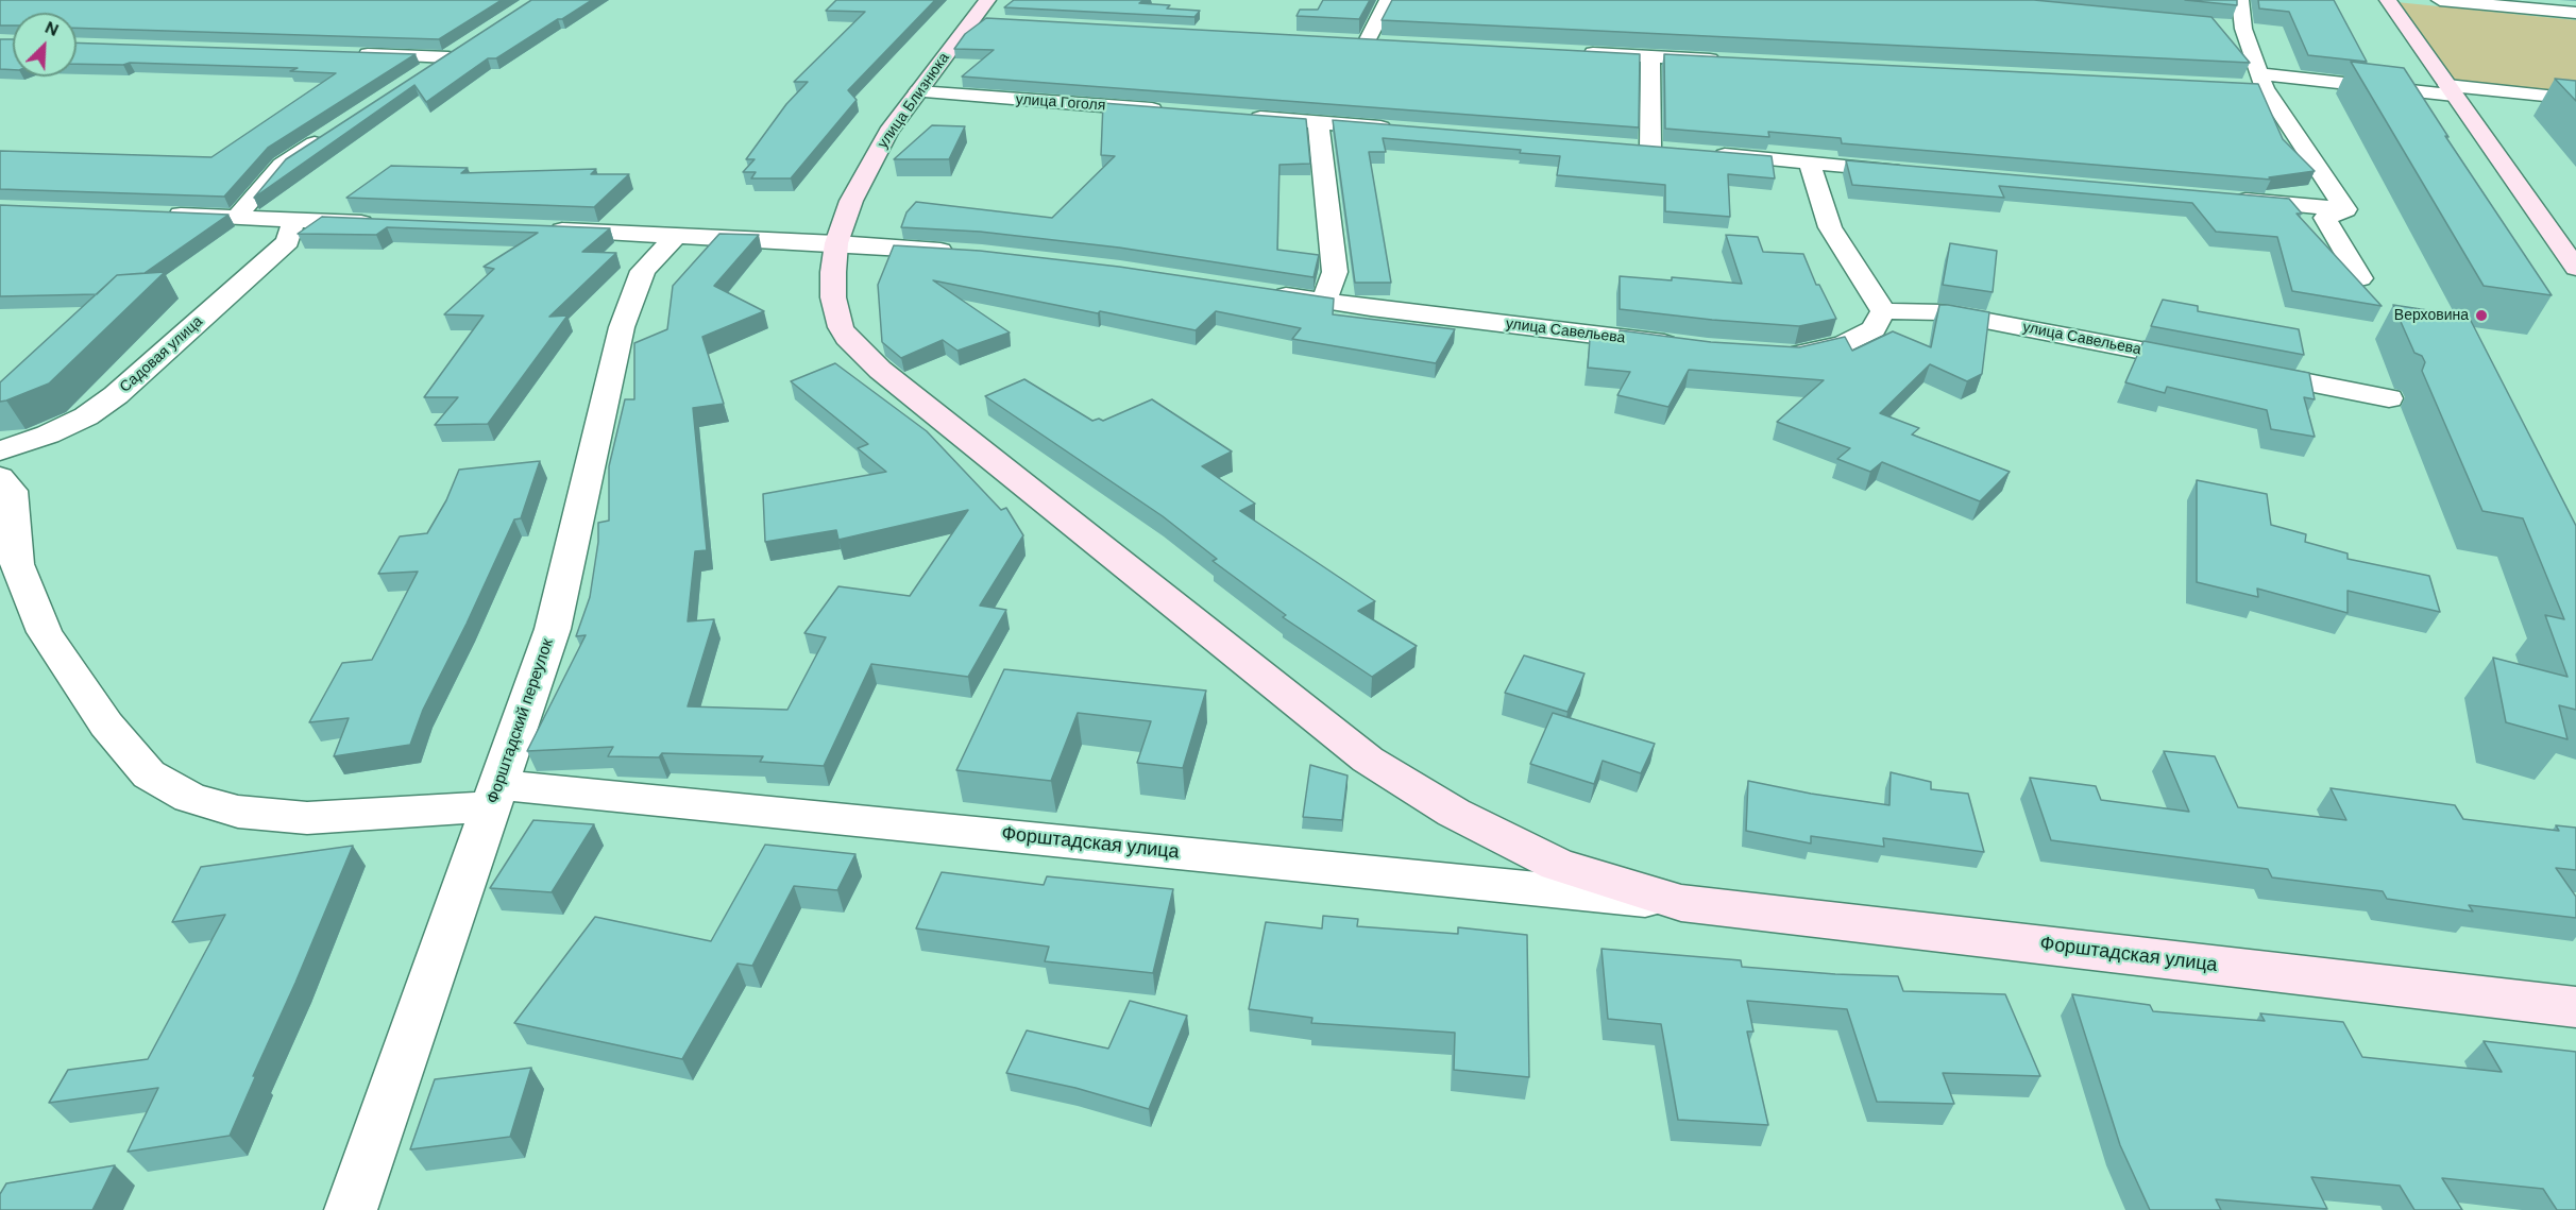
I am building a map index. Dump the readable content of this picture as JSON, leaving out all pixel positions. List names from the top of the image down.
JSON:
{
  "streets": {
    "street": [
      "улица Близнюка",
      "улица Гоголя",
      "улица Савельева",
      "Садовая улица",
      "Форштадский переулок",
      "Форштадская улица"
    ]
  },
  "crossings": [
    ["улица Близнюка", "улица Гоголя"],
    ["улица Близнюка", "Форштадская улица"],
    ["Форштадский переулок", "Форштадская улица"]
  ],
  "places": ["Верховина"],
  "north": "top right"
}
